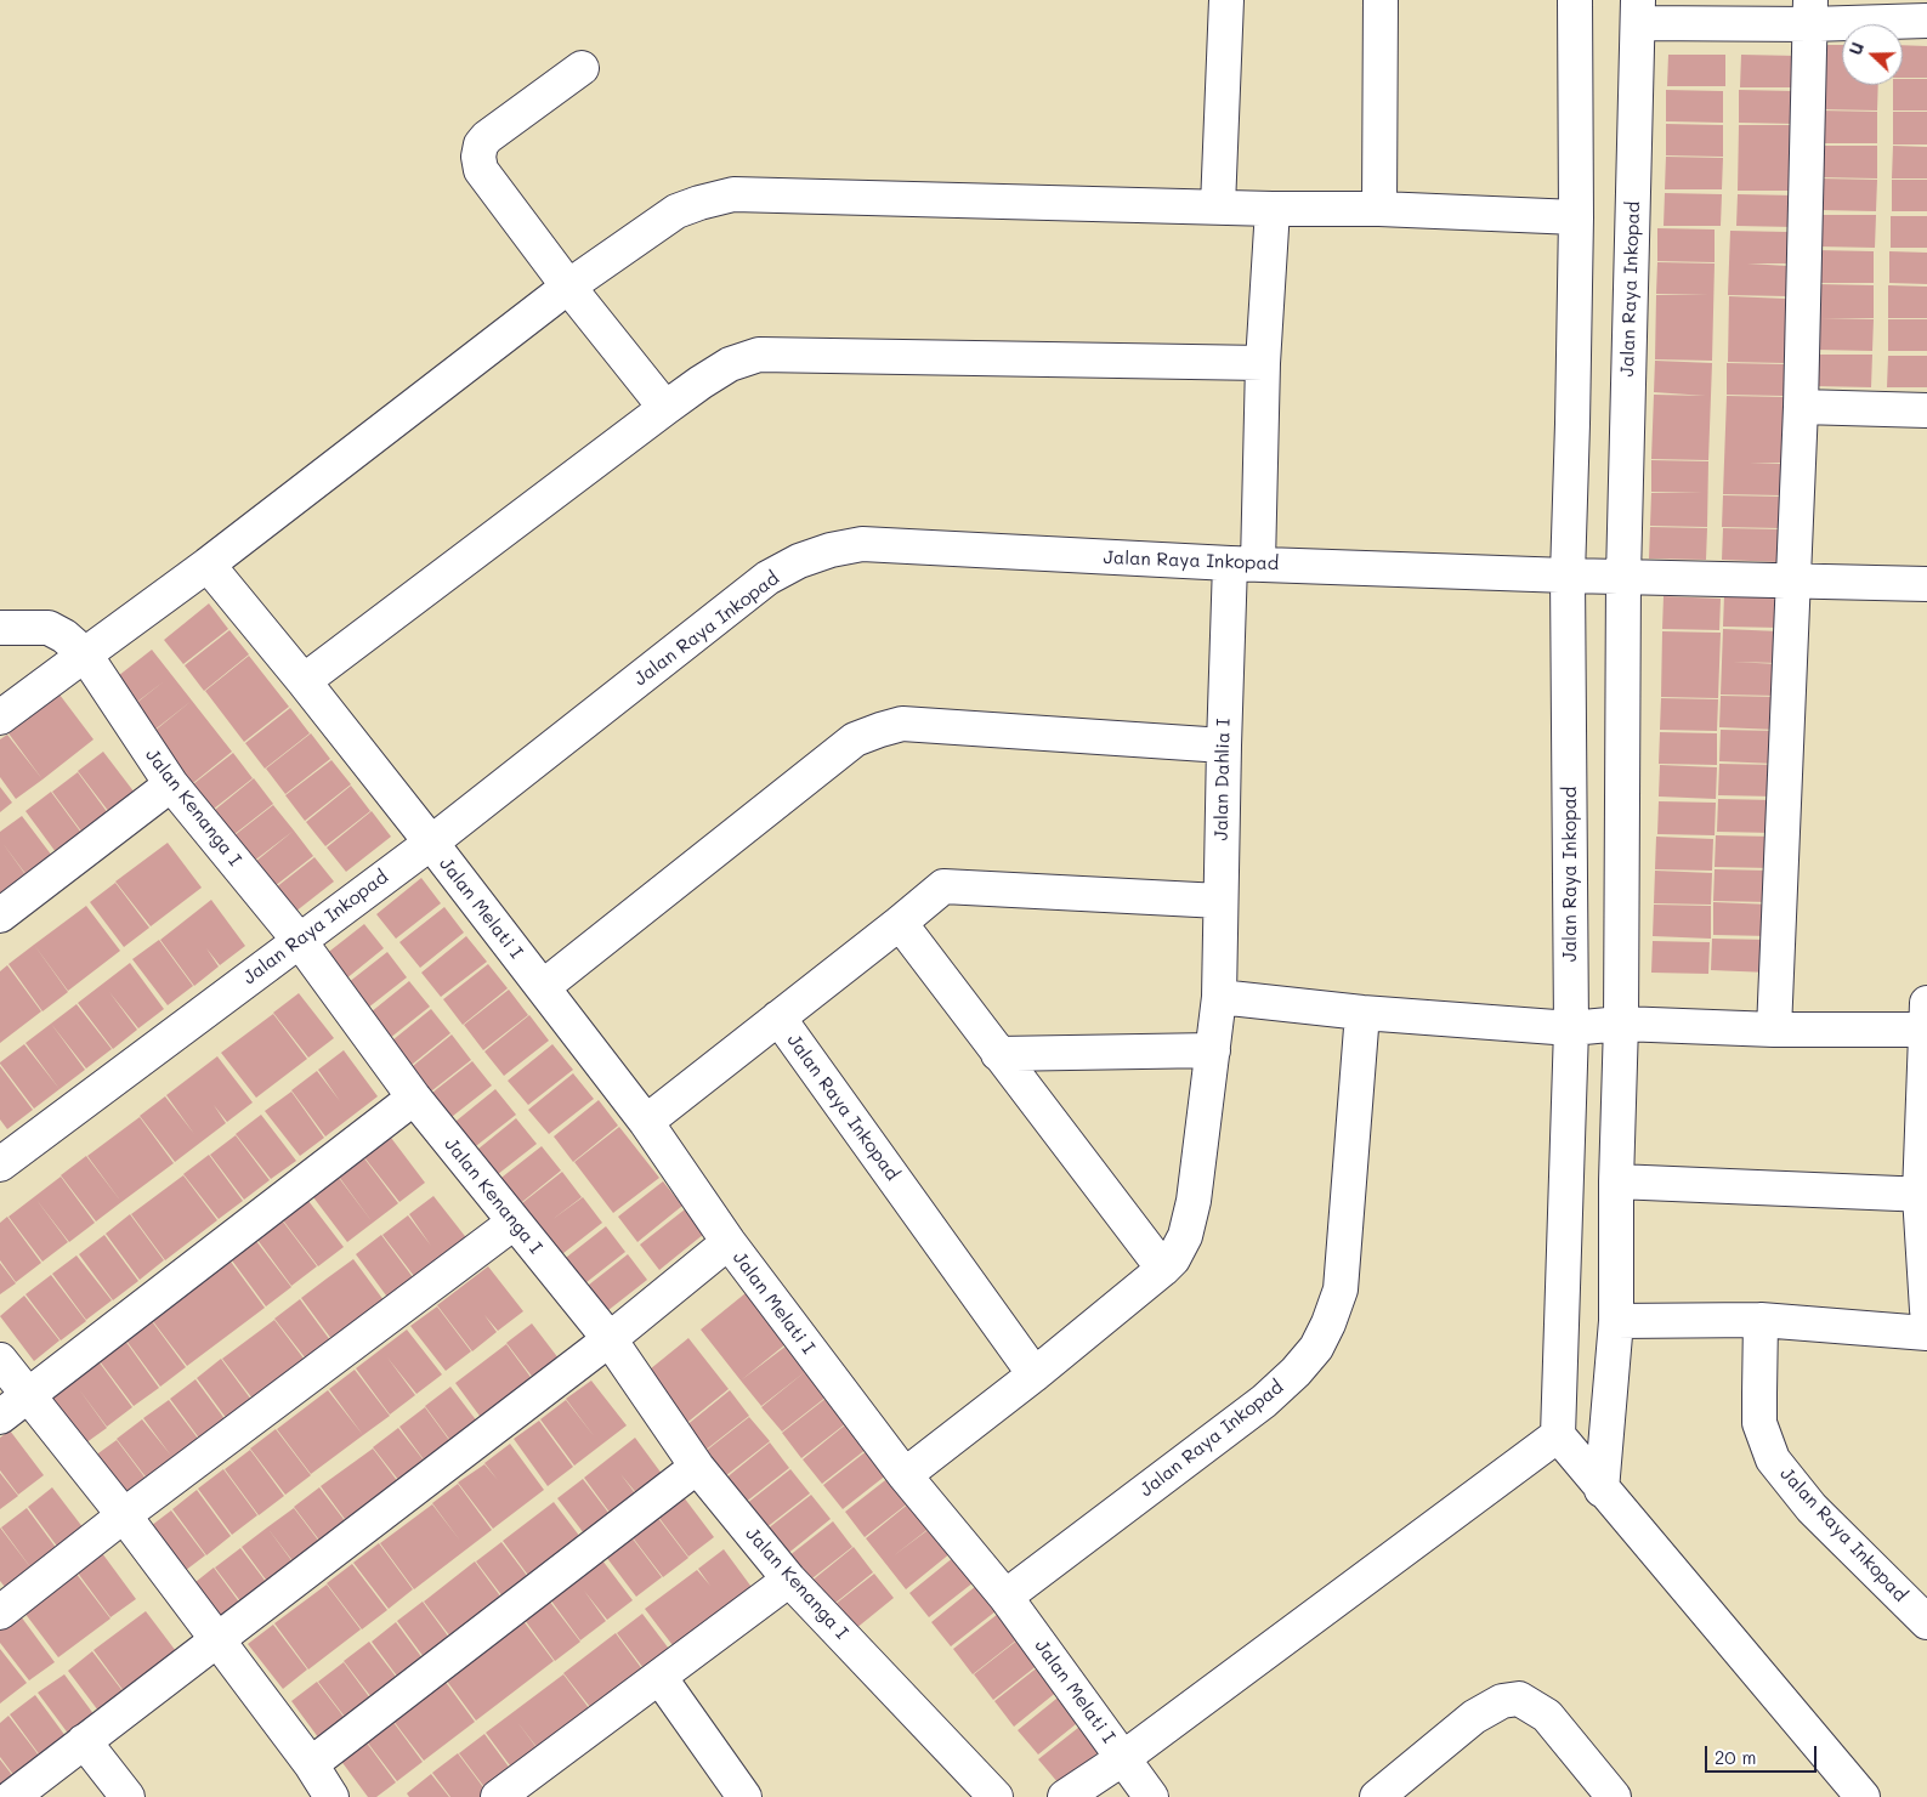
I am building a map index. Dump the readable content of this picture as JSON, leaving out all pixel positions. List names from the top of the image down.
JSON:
{
  "streets": {
    "street": [
      "Jalan Raya Inkopad",
      "Jalan Dahlia I",
      "Jalan Kenanga I",
      "Jalan Melati I"
    ]
  },
  "crossings": [
    ["Jalan Raya Inkopad", "Jalan Dahlia I"],
    ["Jalan Raya Inkopad", "Jalan Kenanga I"],
    ["Jalan Raya Inkopad", "Jalan Melati I"]
  ],
  "scale_bar": "20 m",
  "north": "left"
}
